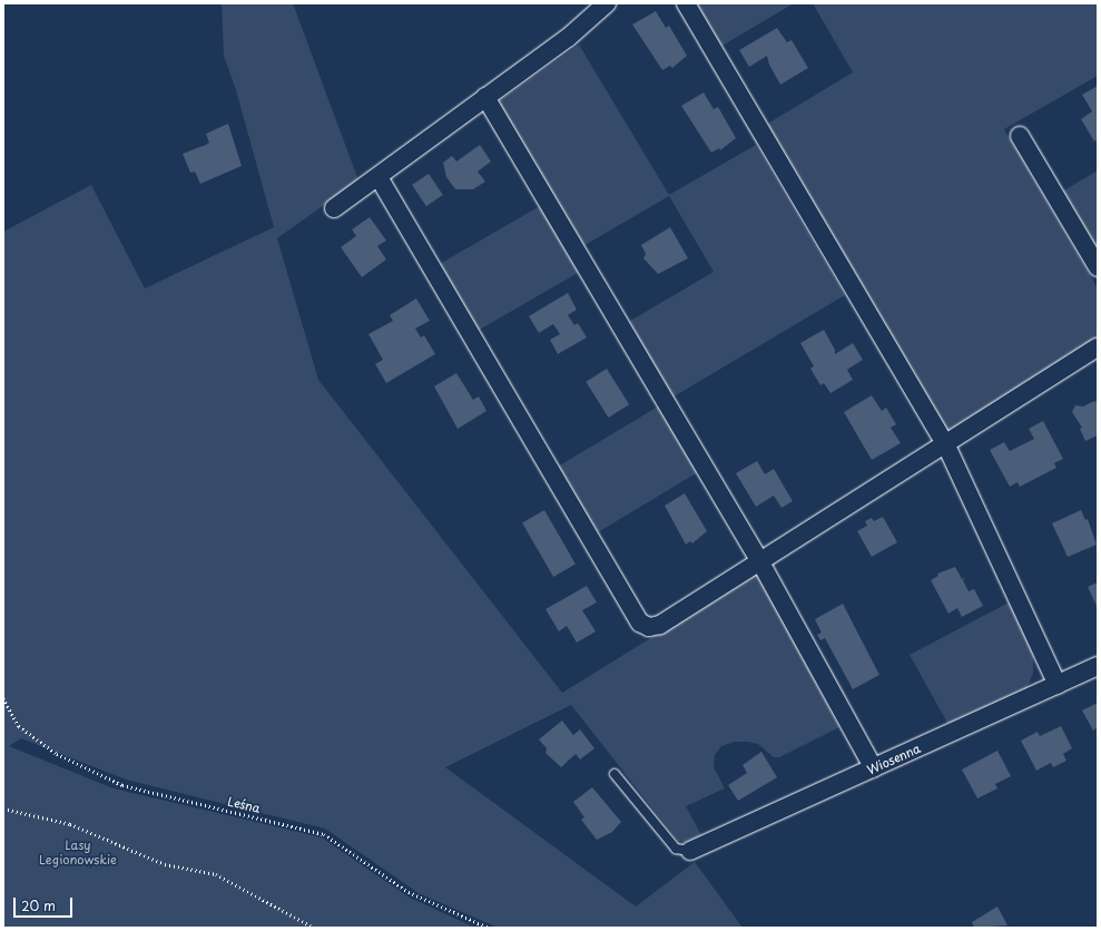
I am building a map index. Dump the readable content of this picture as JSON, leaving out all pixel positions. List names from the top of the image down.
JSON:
{
  "streets": {
    "street": ["Wiosenna"],
    "path": ["Leśna"]
  },
  "parks": ["Lasy Legionowskie"],
  "scale_bar": "20 m"
}
